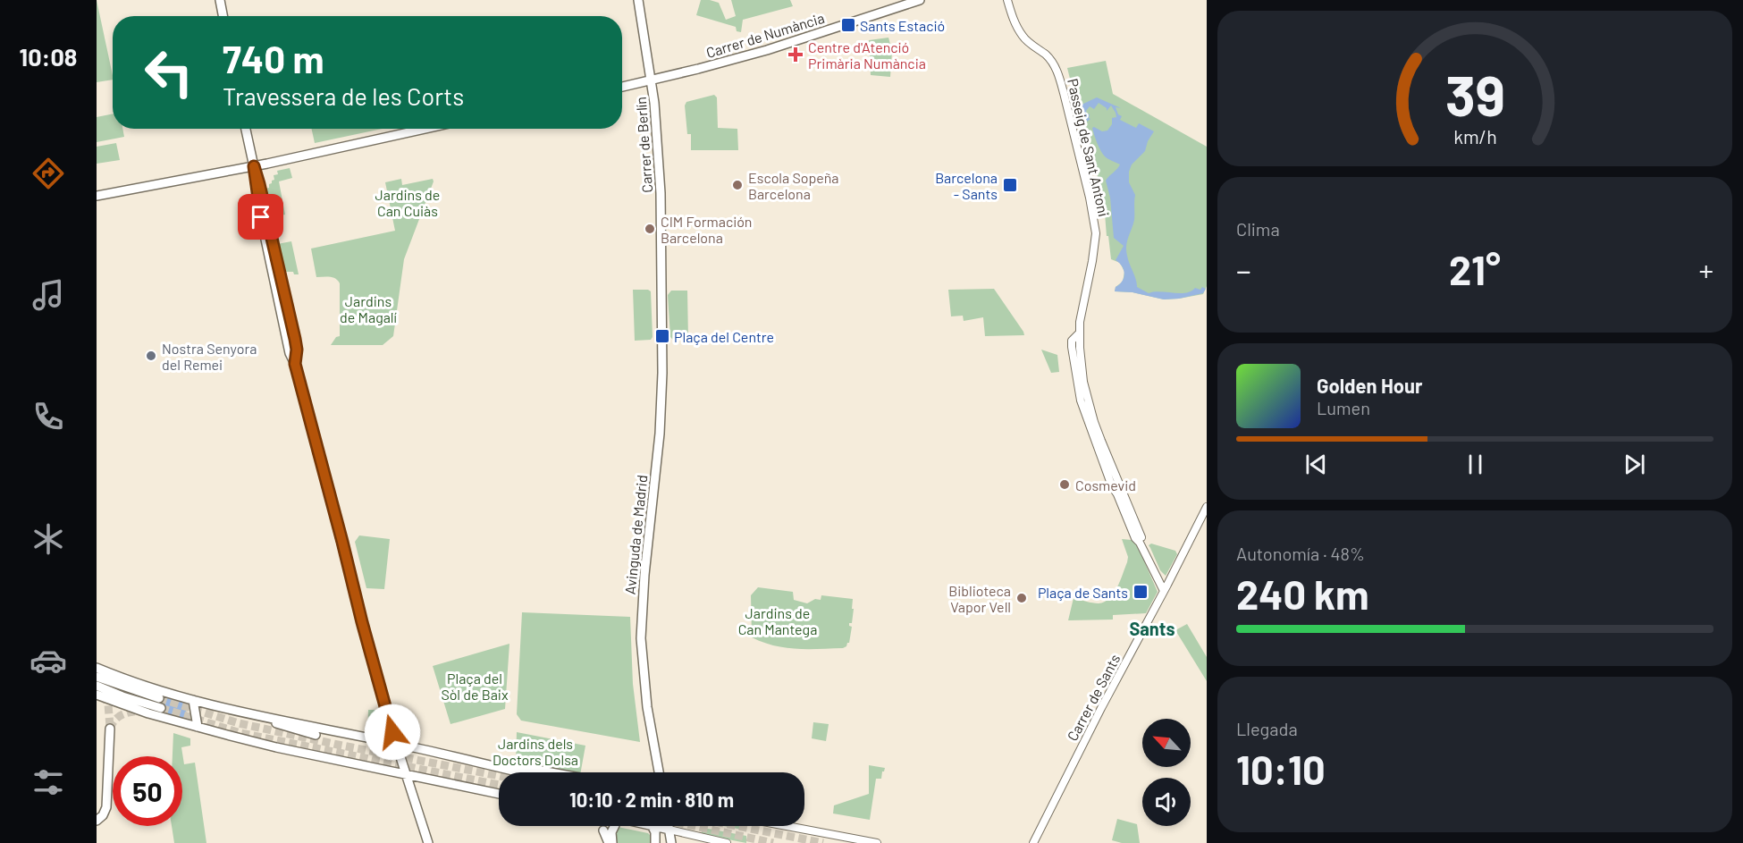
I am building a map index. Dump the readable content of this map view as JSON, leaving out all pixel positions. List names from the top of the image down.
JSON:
{
  "streets": {
    "main road": ["Carrer de Numància", "Carrer de Berlín", "Avinguda de Madrid"],
    "street": ["Passeig de Sant Antoni", "Carrer de Sants"]
  },
  "crossings": [
    ["Carrer de Numància", "Carrer de Berlín"],
    ["Carrer de Berlín", "Avinguda de Madrid"]
  ],
  "districts": ["Sants"],
  "parks": [
    "Jardins de Can Cuiàs",
    "Jardins de Magalí",
    "Jardins de Can Mantega",
    "Plaça del Sòl de Baix",
    "Jardins dels Doctors Dolsa"
  ],
  "places": {
    "transit": [
      "Sants Estació",
      "Barcelona - Sants",
      "Plaça del Centre",
      "Plaça de Sants"
    ],
    "health": ["Centre d'Atenció Primària Numància"],
    "other": [
      "Escola Sopeña Barcelona",
      "CIM Formación Barcelona",
      "Nostra Senyora del Remei",
      "Cosmevid",
      "Biblioteca Vapor Vell"
    ]
  },
  "north": "top left",
  "page": {
    "tabs": "10:08",
    "turn": ["740 m", "Travessera de les Corts"],
    "tile": [
      "Clima",
      ["Autonomía · 48%", "240 km"],
      ["Llegada", "10:10"]
    ],
    "heat": ["−", "21°", "+"],
    "song": ["Golden Hour", "Lumen"],
    "limit": "50",
    "trip": "10:10 · 2 min · 810 m",
    "gauge": ["39", "km/h"]
  }
}
